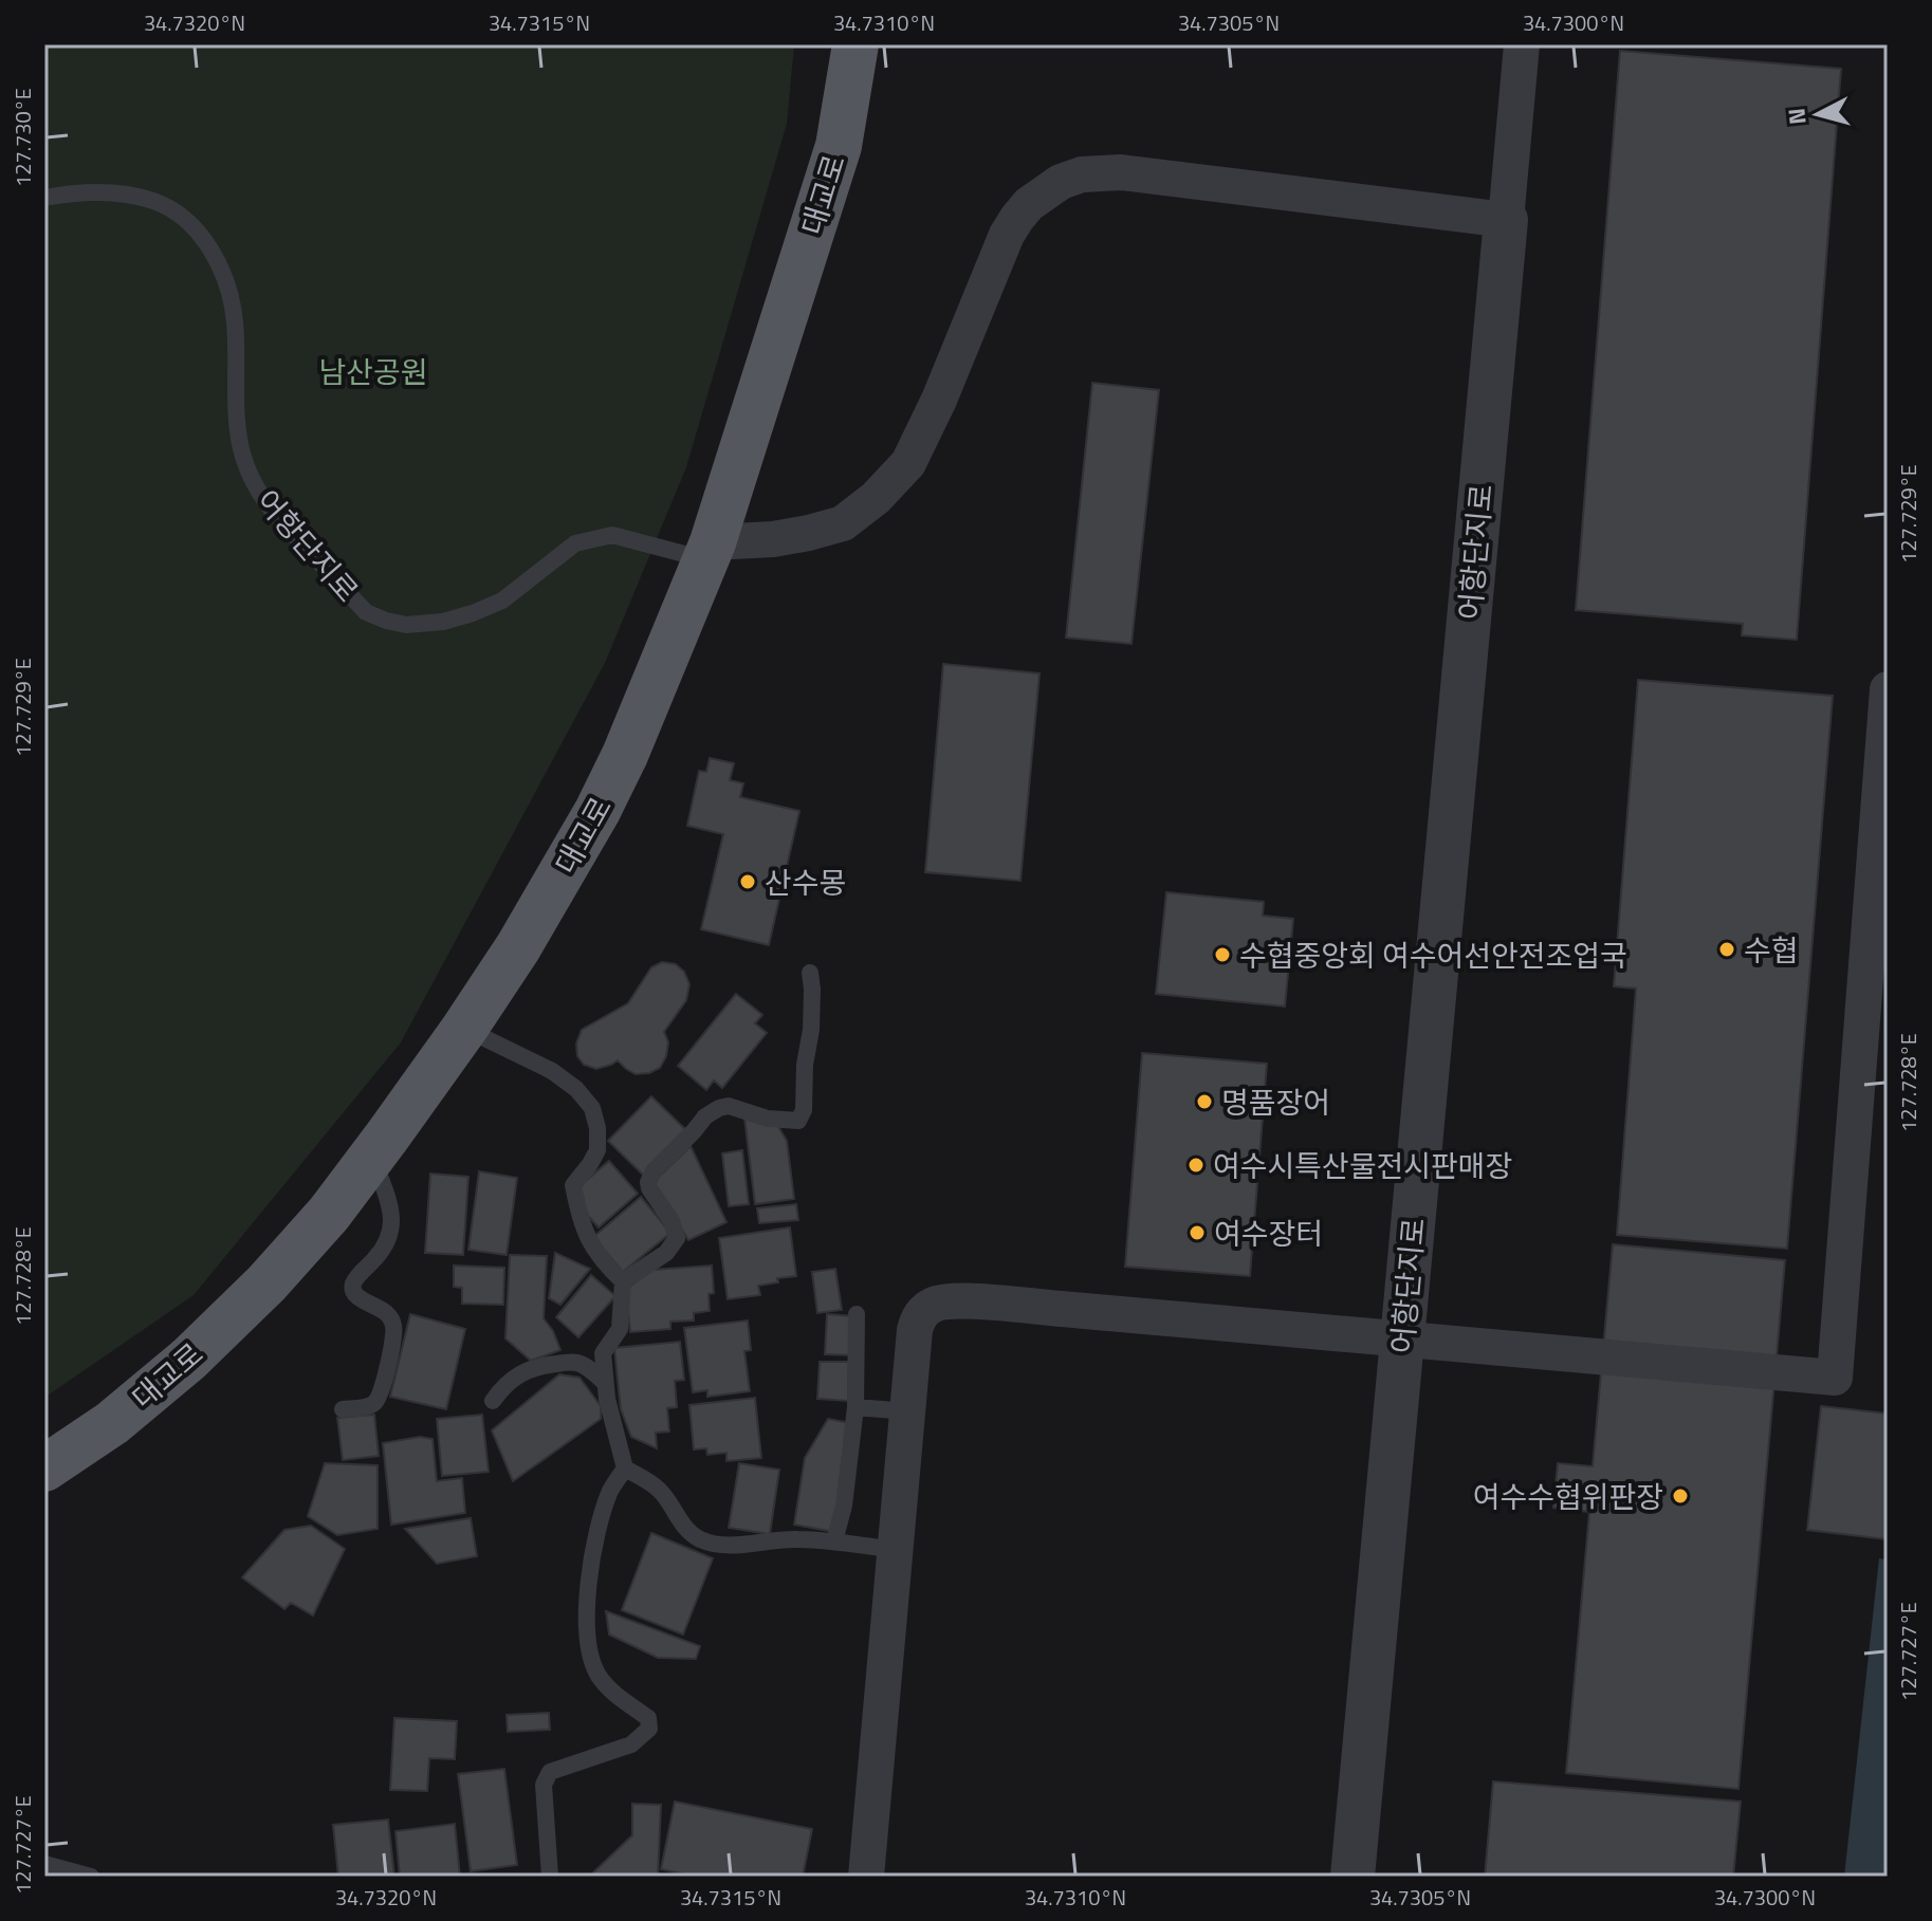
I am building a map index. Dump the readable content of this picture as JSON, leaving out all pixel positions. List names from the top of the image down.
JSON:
{
  "streets": {
    "main road": ["대교로"],
    "street": ["어항단지로"]
  },
  "crossings": [
    ["대교로", "어항단지로"]
  ],
  "parks": ["남산공원"],
  "places": [
    "산수몽",
    "수협",
    "수협중앙회 여수어선안전조업국",
    "명품장어",
    "여수시특산물전시판매장",
    "여수장터",
    "여수수협위판장"
  ],
  "north": "left",
  "coordinates": [
    "34.7320°N",
    "34.7315°N",
    "34.7310°N",
    "34.7305°N",
    "34.7300°N",
    "127.730°E",
    "127.729°E",
    "127.728°E",
    "127.727°E"
  ]
}
